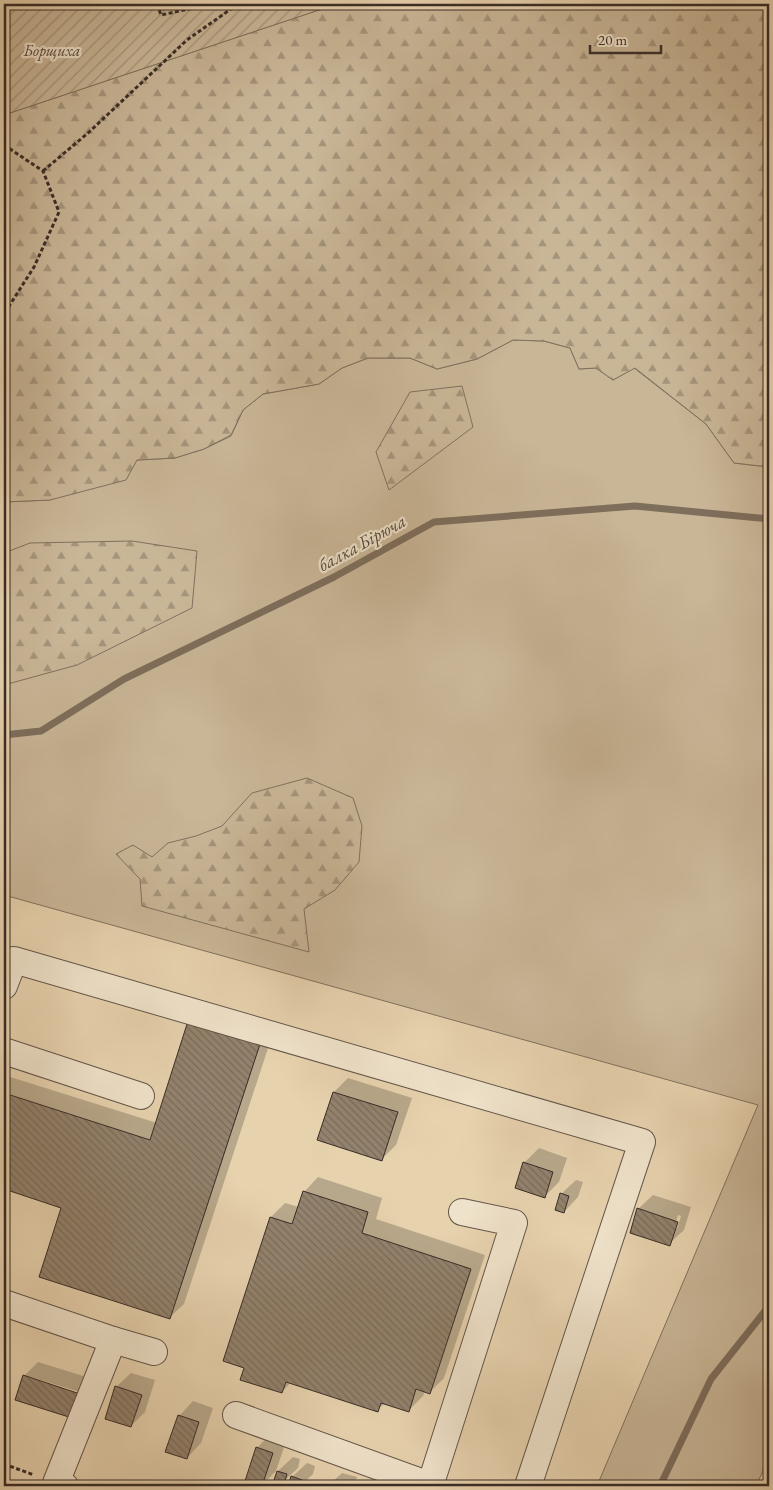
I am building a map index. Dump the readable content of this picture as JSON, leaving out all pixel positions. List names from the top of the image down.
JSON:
{
  "water": ["балка Бірюча"],
  "parks": ["Борщиха"],
  "scale_bar": "20 m"
}
